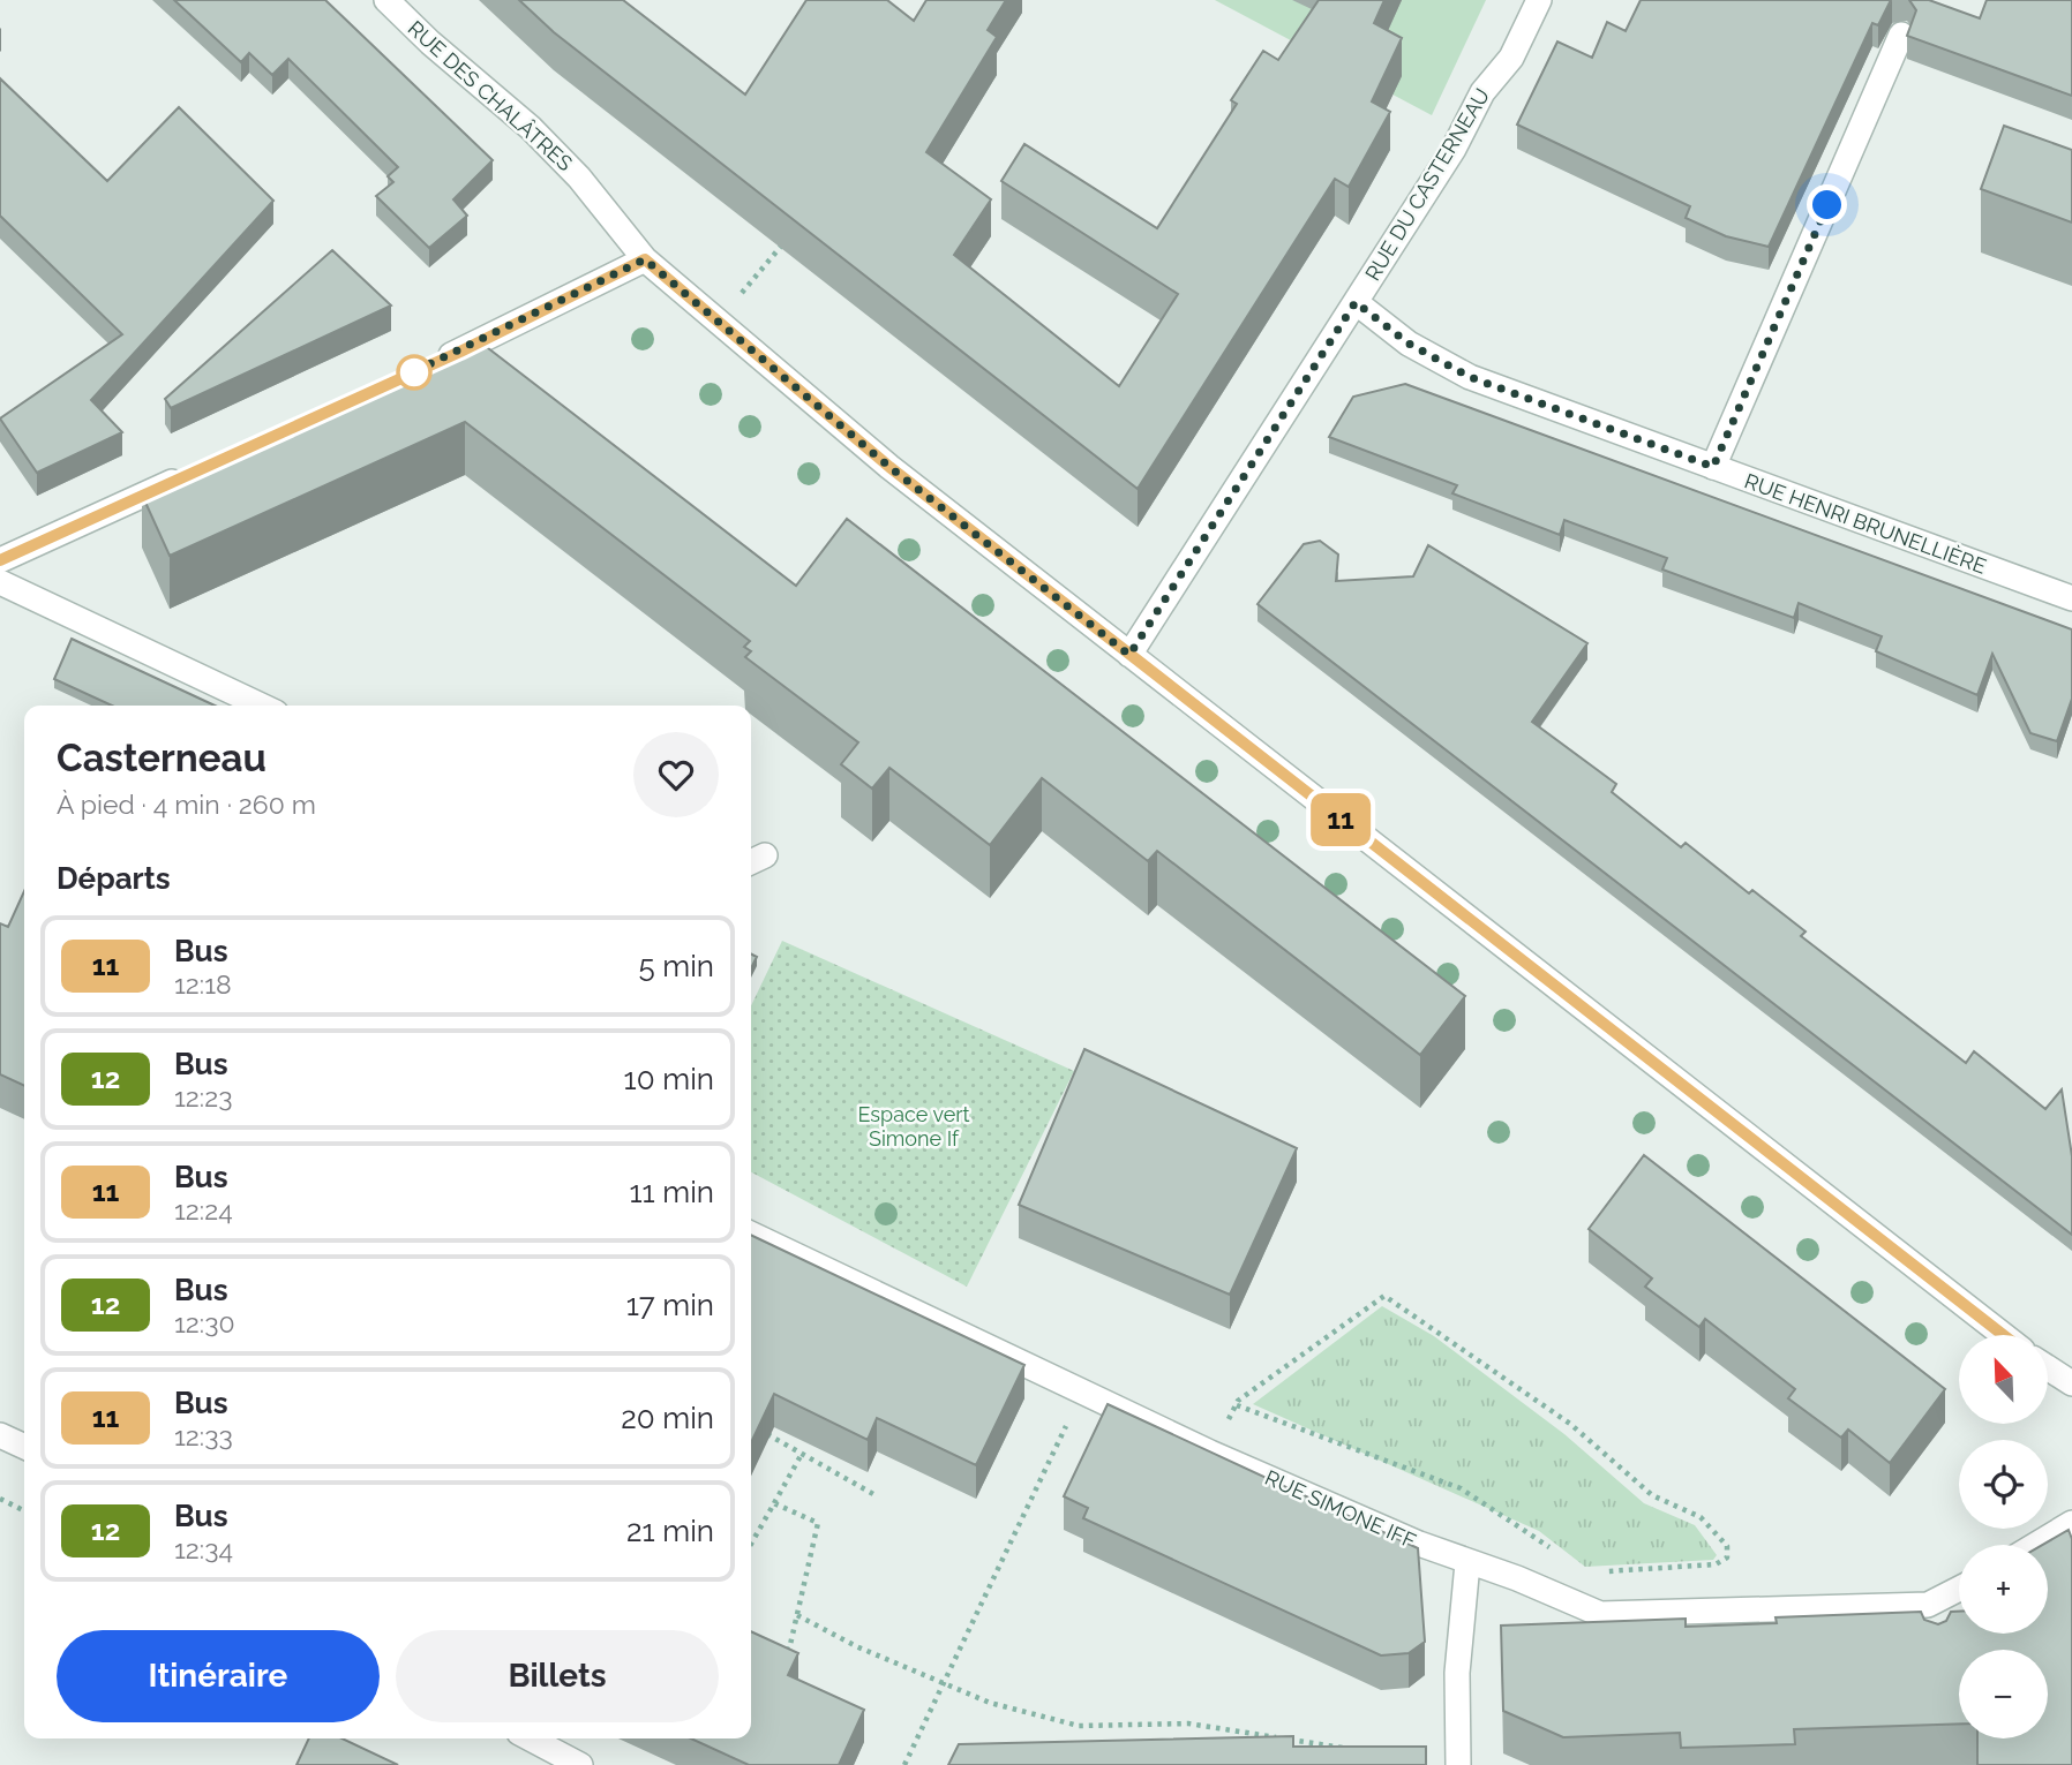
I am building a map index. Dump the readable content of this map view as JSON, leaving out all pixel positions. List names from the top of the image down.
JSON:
{
  "streets": {
    "street": [
      "RUE DES CHALÂTRES",
      "RUE DU CASTERNEAU",
      "RUE HENRI BRUNELLIÈRE",
      "RUE SIMONE IFF"
    ]
  },
  "crossings": [
    ["RUE DES CHALÂTRES", "RUE DU CASTERNEAU"],
    ["RUE DU CASTERNEAU", "RUE HENRI BRUNELLIÈRE"]
  ],
  "parks": ["Espace vert Simone If"],
  "lines": ["bus line 11"],
  "north": "top left",
  "page": {
    "on_map": "11",
    "heading": [
      ["Casterneau", "À pied · 4 min · 260 m"],
      "Départs"
    ],
    "list": [
      {
        "mark": "11",
        "name": "Bus",
        "note": "12:18",
        "value": "5 min"
      },
      {
        "mark": "12",
        "name": "Bus",
        "note": "12:23",
        "value": "10 min"
      },
      {
        "mark": "11",
        "name": "Bus",
        "note": "12:24",
        "value": "11 min"
      },
      {
        "mark": "12",
        "name": "Bus",
        "note": "12:30",
        "value": "17 min"
      },
      {
        "mark": "11",
        "name": "Bus",
        "note": "12:33",
        "value": "20 min"
      },
      {
        "mark": "12",
        "name": "Bus",
        "note": "12:34",
        "value": "21 min"
      }
    ],
    "map_buttons": ["+", "−"],
    "buttons": ["Itinéraire", "Billets"]
  }
}
